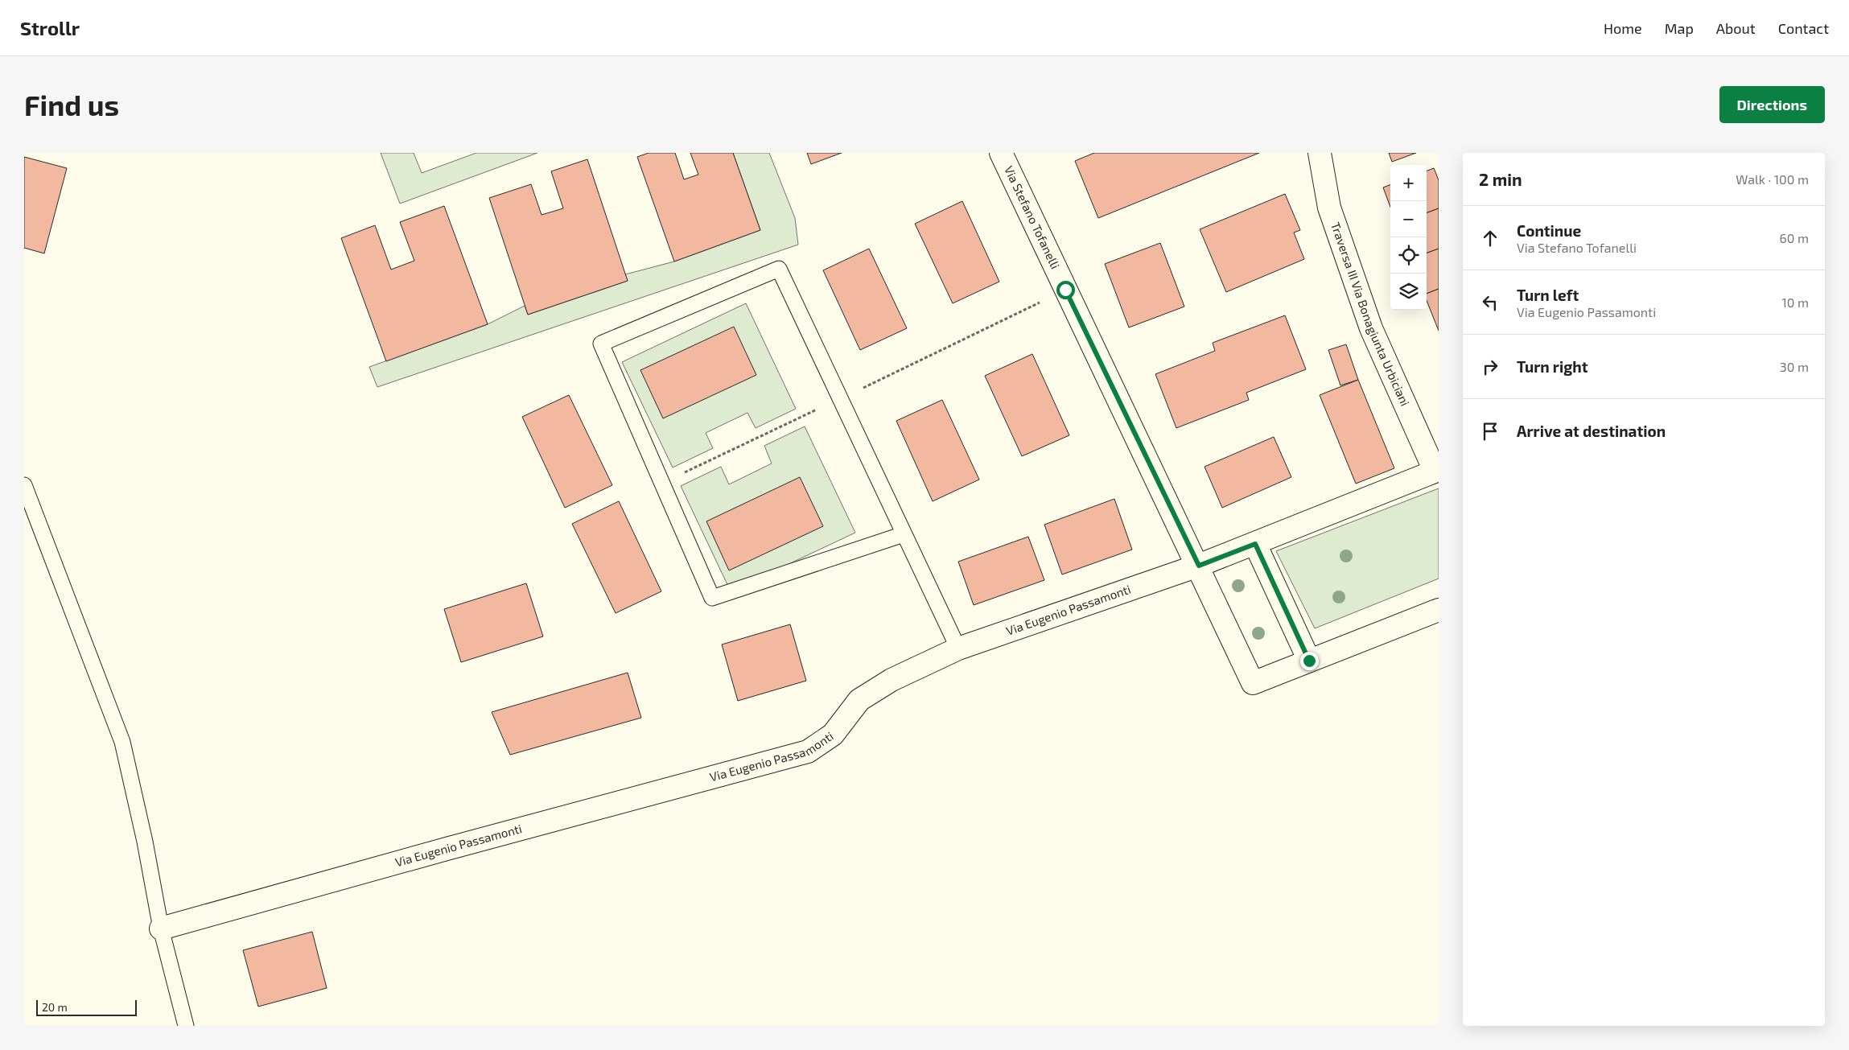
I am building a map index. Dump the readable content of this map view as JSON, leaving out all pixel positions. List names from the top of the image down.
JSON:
{
  "streets": {
    "street": ["Via Stefano Tofanelli", "Traversa III Via Bonagiunta Urbiciani", "Via Eugenio Passamonti"]
  },
  "crossings": [
    ["Via Stefano Tofanelli", "Via Eugenio Passamonti"],
    ["Traversa III Via Bonagiunta Urbiciani", "Via Eugenio Passamonti"]
  ],
  "scale_bar": "20 m",
  "page": {
    "header": "Strollr",
    "nav": [
      "Home",
      "Map",
      "About",
      "Contact"
    ],
    "buttons": "Directions",
    "title": "Find us",
    "heading": ["2 min", "Walk · 100 m"],
    "map_buttons": ["+", "−"],
    "list": [
      ["Continue", "Via Stefano Tofanelli", "60 m"],
      ["Turn left", "Via Eugenio Passamonti", "10 m"],
      ["Turn right", "30 m"],
      "Arrive at destination"
    ],
    "scale": "20 m"
  }
}
